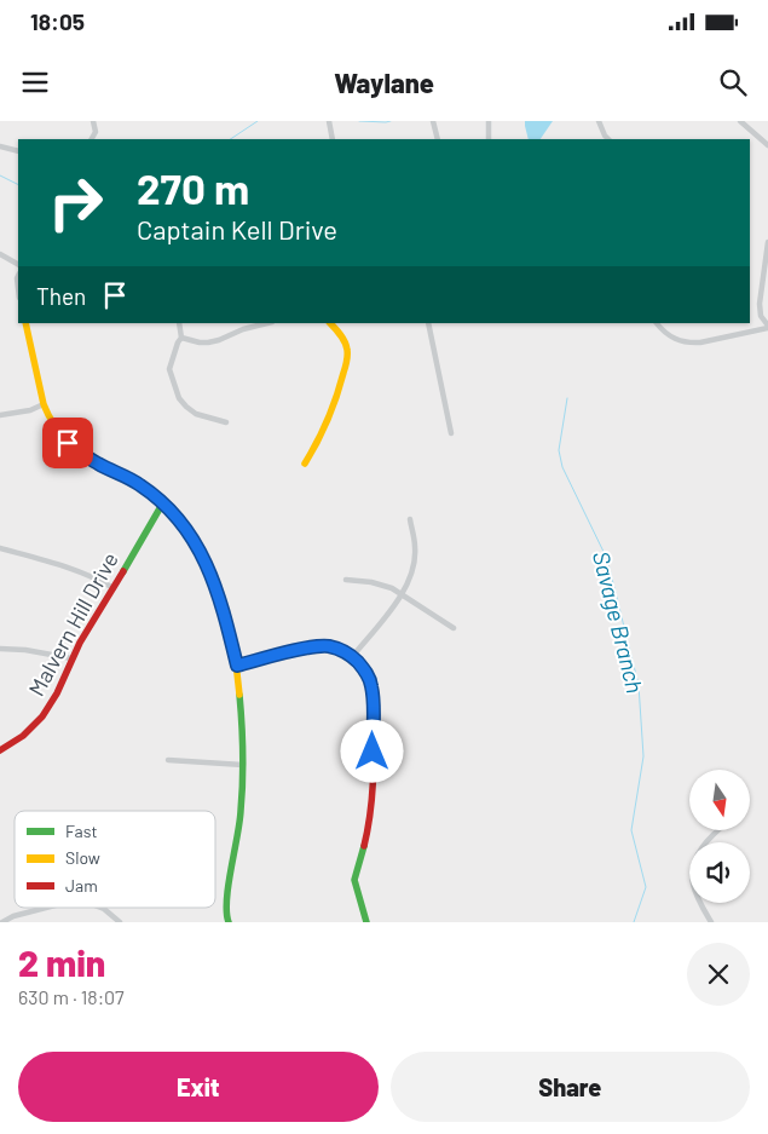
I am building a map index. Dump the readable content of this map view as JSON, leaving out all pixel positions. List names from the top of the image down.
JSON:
{
  "streets": {
    "street": ["Malvern Hill Drive"]
  },
  "water": ["Savage Branch"],
  "legend": ["Fast", "Slow", "Jam"],
  "north": "bottom",
  "page": {
    "status": "18:05",
    "header": "Waylane",
    "turn": ["270 m", "Captain Kell Drive"],
    "then": "Then",
    "heading": ["2 min", "630 m · 18:07"],
    "buttons": ["Exit", "Share"]
  }
}
